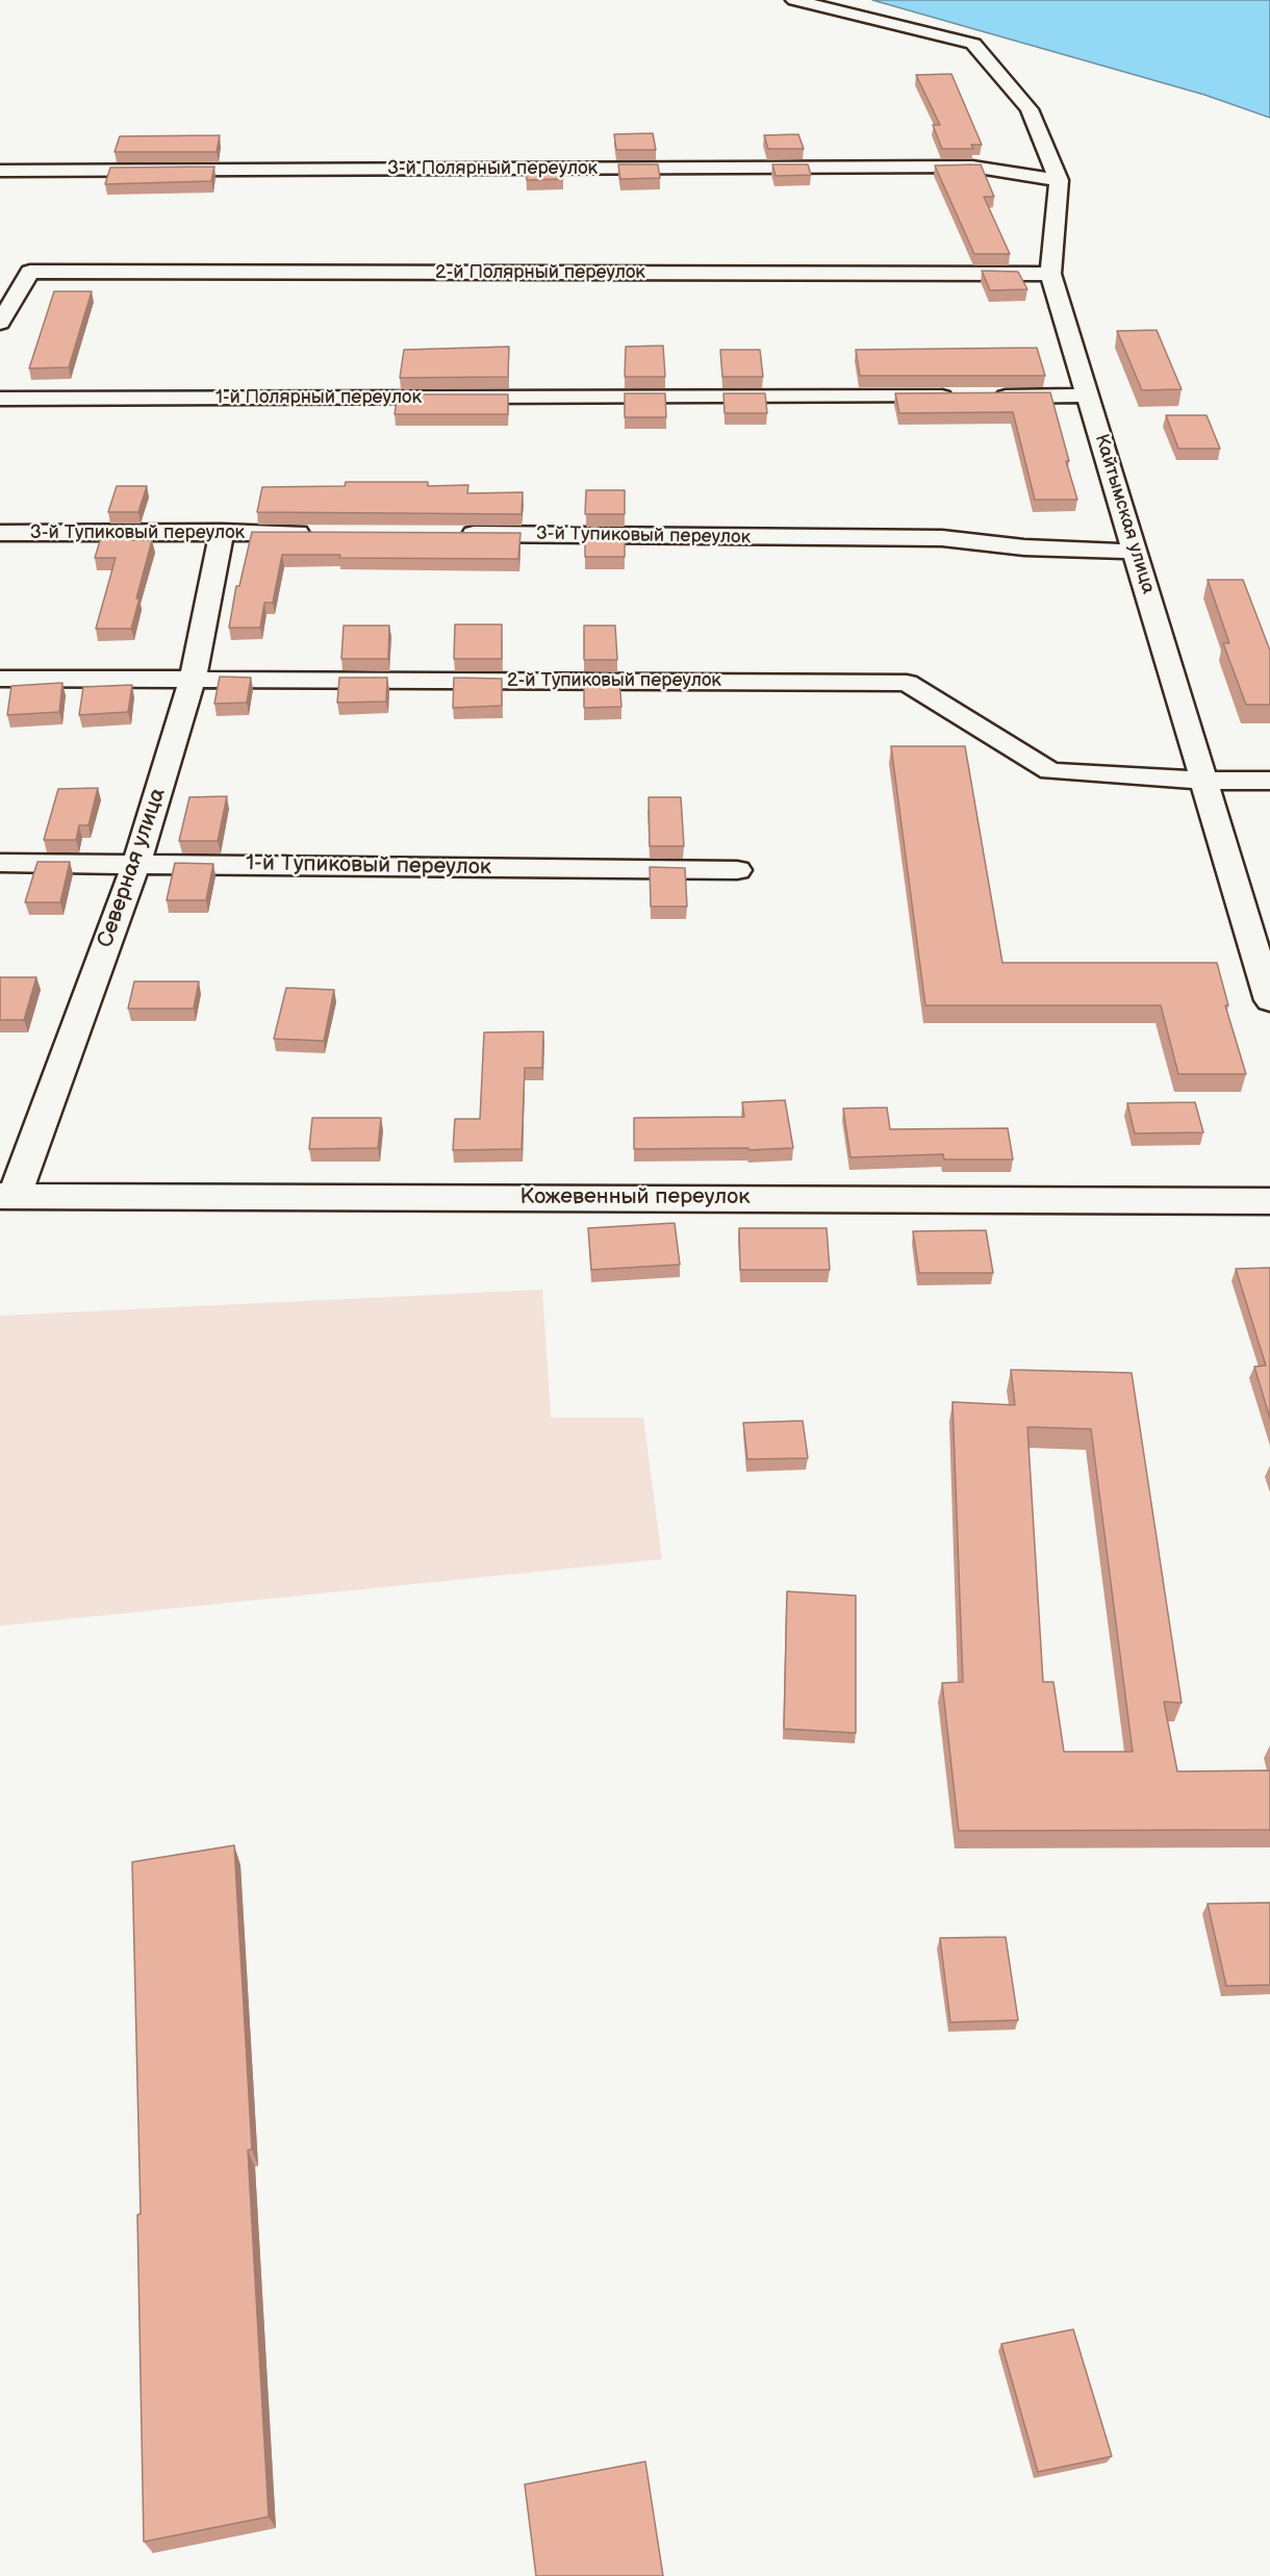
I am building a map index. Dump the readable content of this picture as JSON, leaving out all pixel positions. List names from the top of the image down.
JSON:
{
  "streets": {
    "street": [
      "3-й Полярный переулок",
      "2-й Полярный переулок",
      "1-й Полярный переулок",
      "Кайтымская улица",
      "3-й Тупиковый переулок",
      "2-й Тупиковый переулок",
      "1-й Тупиковый переулок",
      "Северная улица",
      "Кожевенный переулок"
    ]
  },
  "crossings": [
    ["3-й Полярный переулок", "Кайтымская улица"],
    ["2-й Полярный переулок", "Кайтымская улица"],
    ["Кайтымская улица", "3-й Тупиковый переулок"],
    ["Кайтымская улица", "2-й Тупиковый переулок"],
    ["3-й Тупиковый переулок", "Северная улица"],
    ["2-й Тупиковый переулок", "Северная улица"],
    ["1-й Тупиковый переулок", "Северная улица"],
    ["Северная улица", "Кожевенный переулок"]
  ]
}
